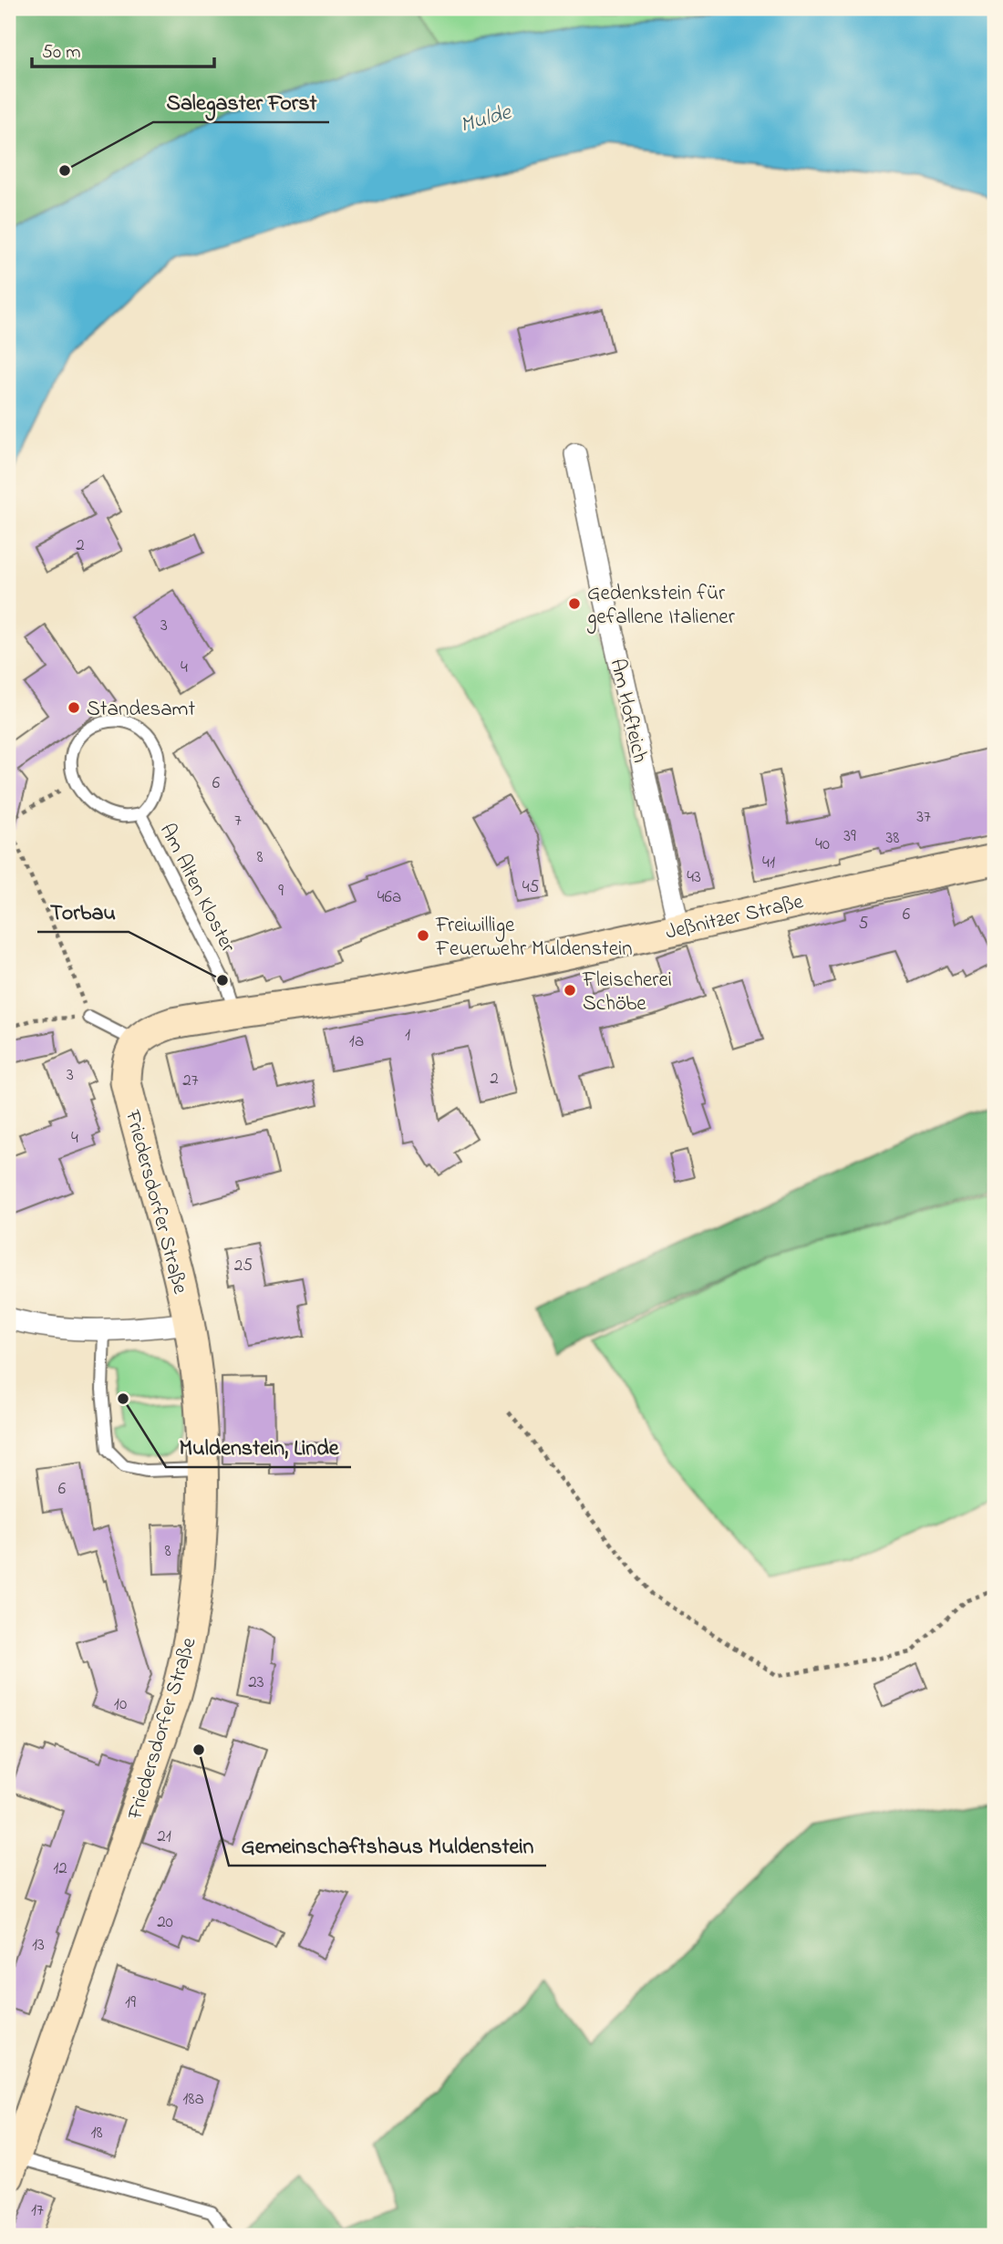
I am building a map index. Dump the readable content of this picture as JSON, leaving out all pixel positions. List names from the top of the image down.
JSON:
{
  "streets": {
    "main road": ["Jeßnitzer Straße", "Friedersdorfer Straße"],
    "street": ["Am Hofteich"],
    "lane": ["Am Alten Kloster"]
  },
  "crossings": [
    ["Am Hofteich", "Jeßnitzer Straße"],
    ["Am Alten Kloster", "Jeßnitzer Straße"],
    ["Jeßnitzer Straße", "Friedersdorfer Straße"]
  ],
  "water": ["Mulde"],
  "places": [
    "Salegaster Forst",
    "Gedenkstein für gefallene Italiener",
    "Standesamt",
    "Freiwillige Feuerwehr Muldenstein",
    "Torbau",
    "Fleischerei Schöbe",
    "Muldenstein, Linde",
    "Gemeinschaftshaus Muldenstein"
  ],
  "house_numbers": [
    "2",
    "3",
    "4",
    "6",
    "37",
    "7",
    "39",
    "38",
    "40",
    "8",
    "41",
    "43",
    "45",
    "9",
    "46a",
    "6",
    "5",
    "1",
    "1a",
    "3",
    "2",
    "27",
    "4",
    "25",
    "6",
    "8",
    "23",
    "10",
    "21",
    "12",
    "20",
    "13",
    "19",
    "18a",
    "18",
    "17"
  ],
  "scale_bar": "50 m"
}
